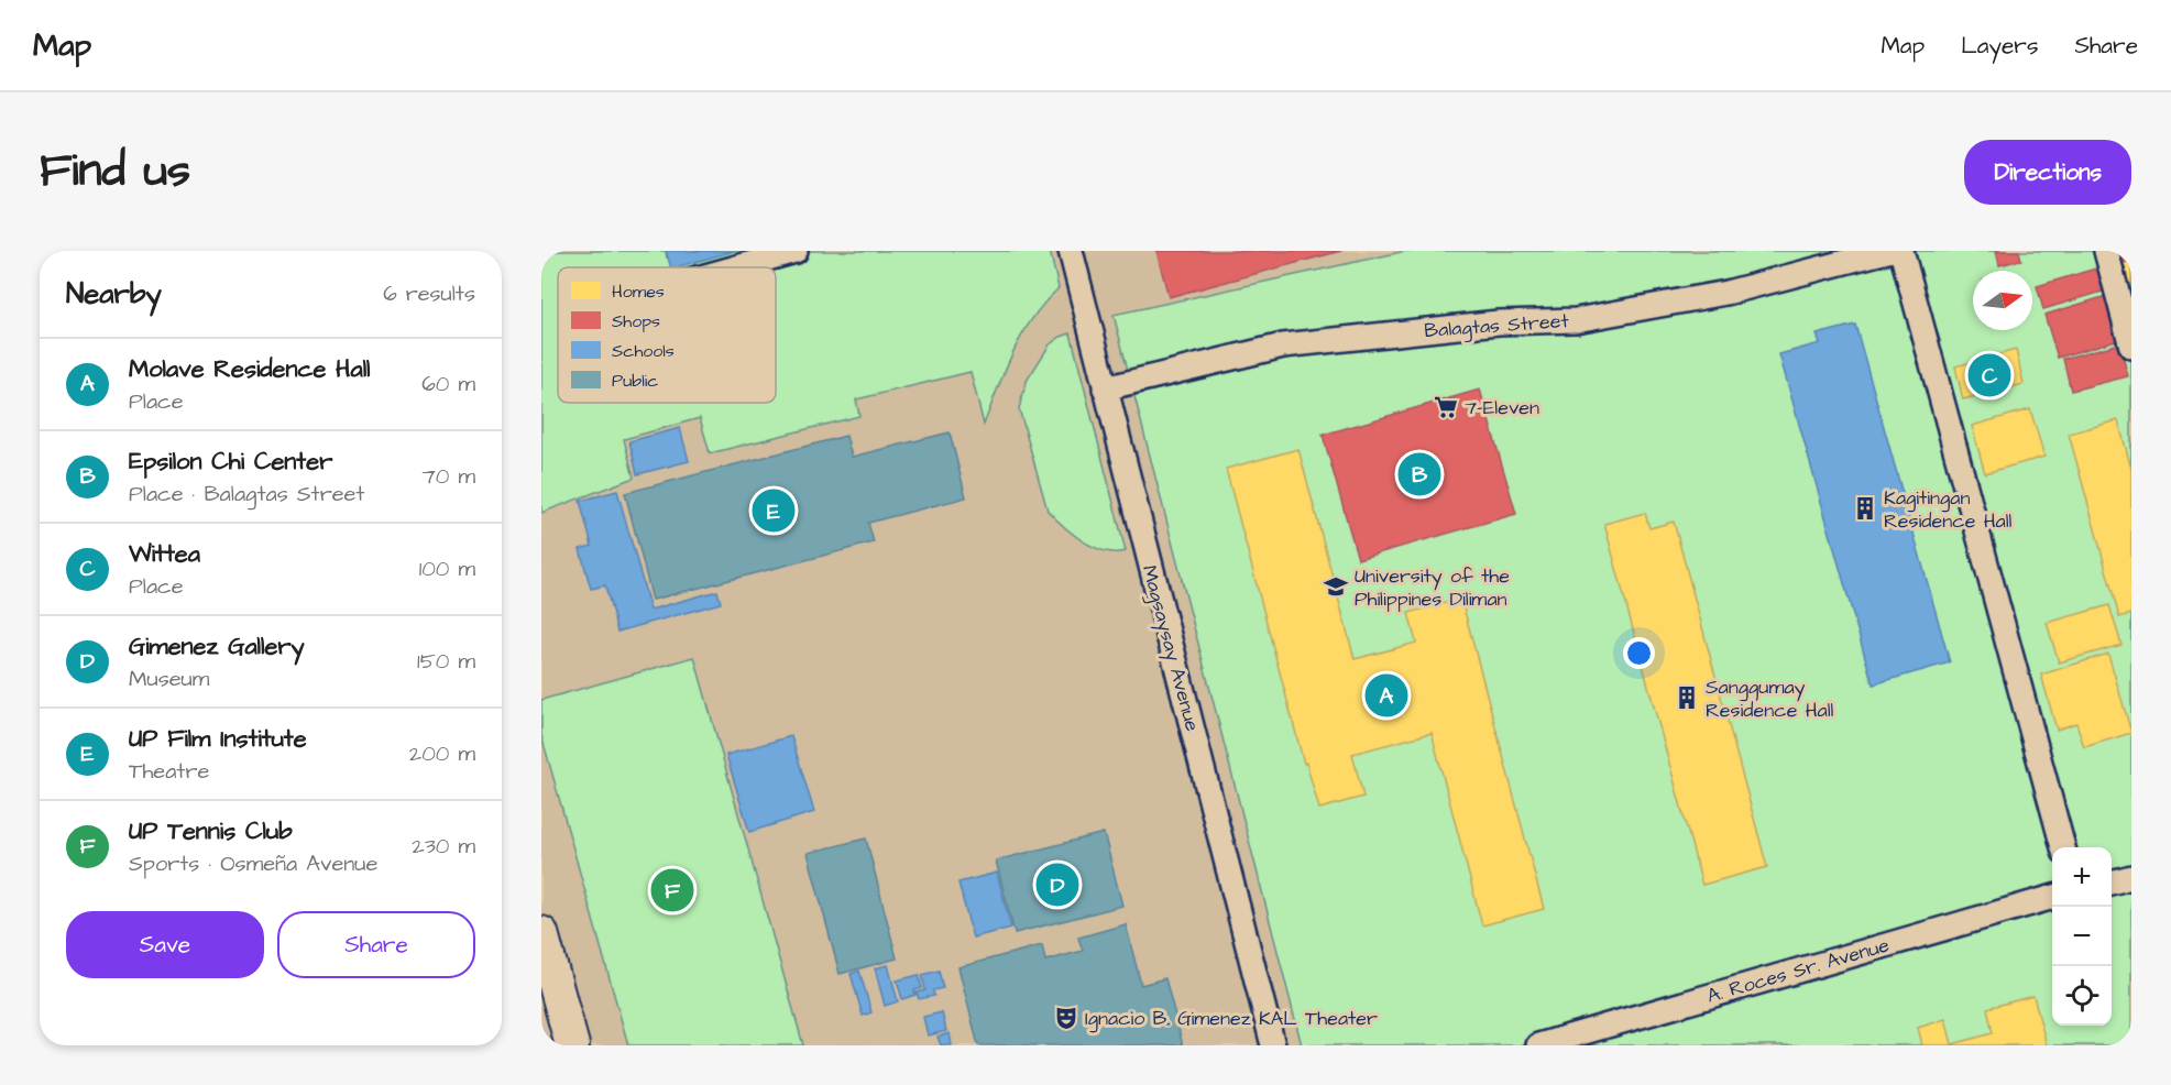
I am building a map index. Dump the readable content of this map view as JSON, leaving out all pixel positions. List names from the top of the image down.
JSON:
{
  "streets": {
    "street": ["Balagtas Street", "Magsaysay Avenue", "A. Roces Sr. Avenue"]
  },
  "crossings": [
    ["Balagtas Street", "Magsaysay Avenue"]
  ],
  "places": {
    "supermarket": ["7-Eleven"],
    "building": ["Kagitingan Residence Hall", "Sanggumay Residence Hall"],
    "school or university": ["University of the Philippines Diliman"],
    "theatre": ["Ignacio B. Gimenez KAL Theater"]
  },
  "legend": [
    "Homes",
    "Shops",
    "Schools",
    "Public"
  ],
  "north": "right",
  "page": {
    "header": "Map",
    "nav": ["Map", "Layers", "Share"],
    "title": "Find us",
    "buttons": [
      "Directions",
      ["Save", "Share"]
    ],
    "heading": ["Nearby", "6 results"],
    "list": [
      {
        "mark": "A",
        "name": "Molave Residence Hall",
        "note": "Place",
        "value": "60 m"
      },
      {
        "mark": "B",
        "name": "Epsilon Chi Center",
        "note": "Place · Balagtas Street",
        "value": "70 m"
      },
      {
        "mark": "C",
        "name": "Wittea",
        "note": "Place",
        "value": "100 m"
      },
      {
        "mark": "D",
        "name": "Gimenez Gallery",
        "note": "Museum",
        "value": "150 m"
      },
      {
        "mark": "E",
        "name": "UP Film Institute",
        "note": "Theatre",
        "value": "200 m"
      },
      {
        "mark": "F",
        "name": "UP Tennis Club",
        "note": "Sports · Osmeña Avenue",
        "value": "230 m"
      }
    ],
    "pins": [
      "C",
      "B",
      "E",
      "A",
      "D",
      "F"
    ],
    "map_buttons": ["+", "−"]
  }
}
